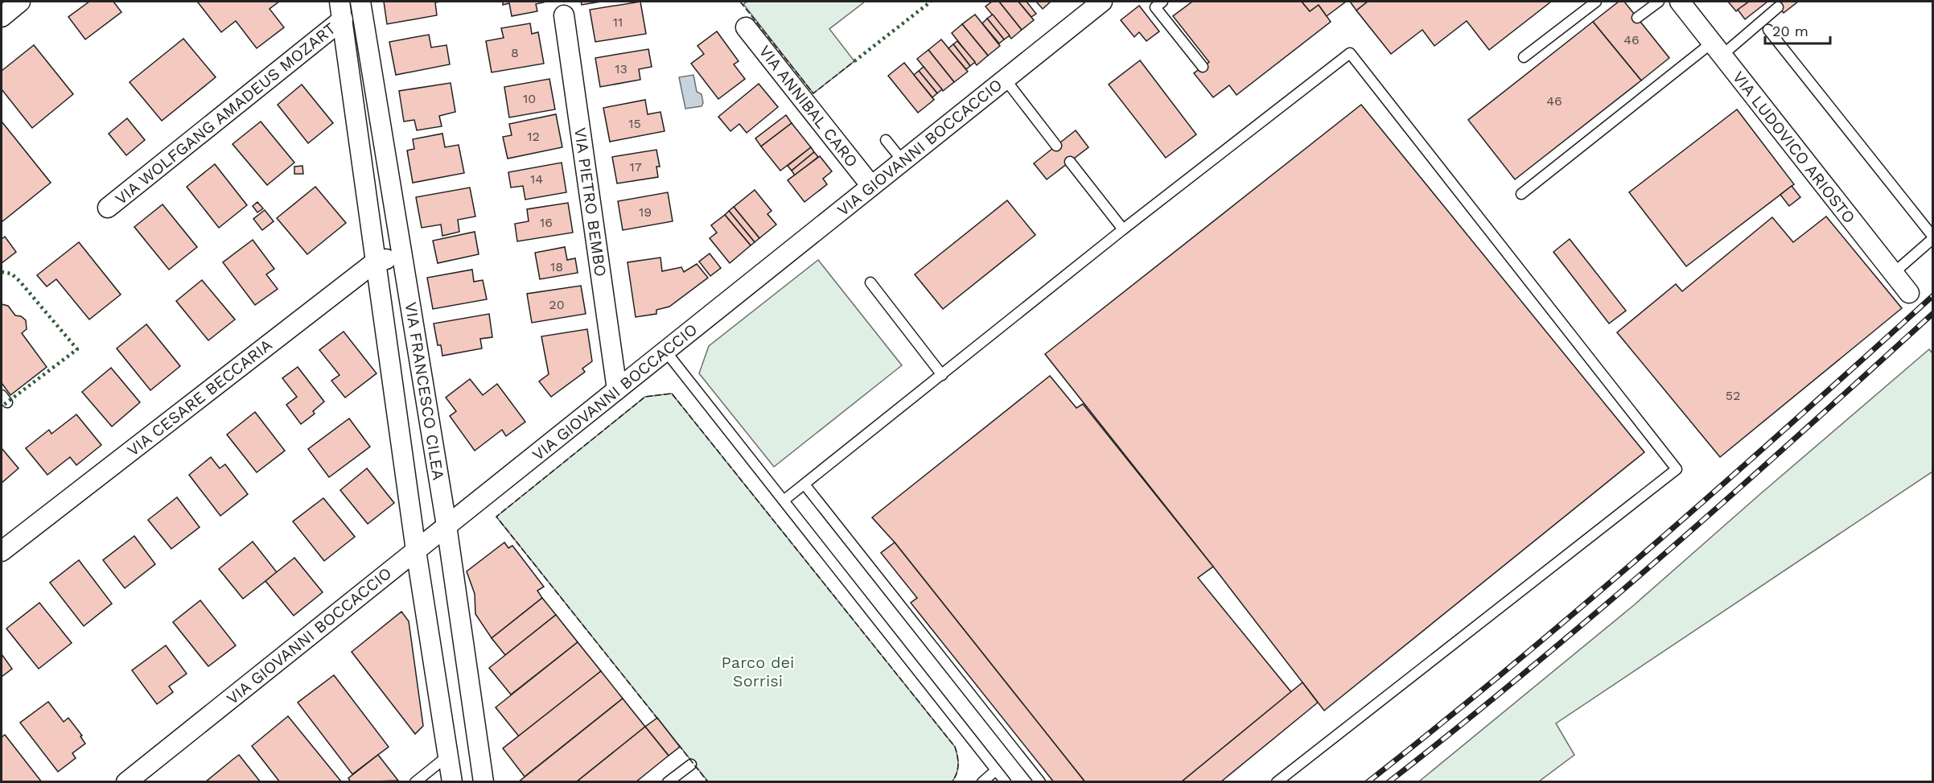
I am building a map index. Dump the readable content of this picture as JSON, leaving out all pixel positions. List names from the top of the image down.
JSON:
{
  "streets": {
    "street": [
      "VIA ANNIBAL CARO",
      "VIA WOLFGANG AMADEUS MOZART",
      "VIA GIOVANNI BOCCACCIO",
      "VIA LUDOVICO ARIOSTO",
      "VIA PIETRO BEMBO",
      "VIA FRANCESCO CILEA",
      "VIA CESARE BECCARIA"
    ]
  },
  "crossings": [
    ["VIA ANNIBAL CARO", "VIA GIOVANNI BOCCACCIO"],
    ["VIA WOLFGANG AMADEUS MOZART", "VIA FRANCESCO CILEA"],
    ["VIA GIOVANNI BOCCACCIO", "VIA PIETRO BEMBO"],
    ["VIA GIOVANNI BOCCACCIO", "VIA FRANCESCO CILEA"],
    ["VIA FRANCESCO CILEA", "VIA CESARE BECCARIA"]
  ],
  "parks": ["Parco dei Sorrisi"],
  "house_numbers": [
    "11",
    "46",
    "8",
    "13",
    "10",
    "46",
    "15",
    "12",
    "17",
    "14",
    "19",
    "16",
    "18",
    "20",
    "52"
  ],
  "scale_bar": "20 m"
}
